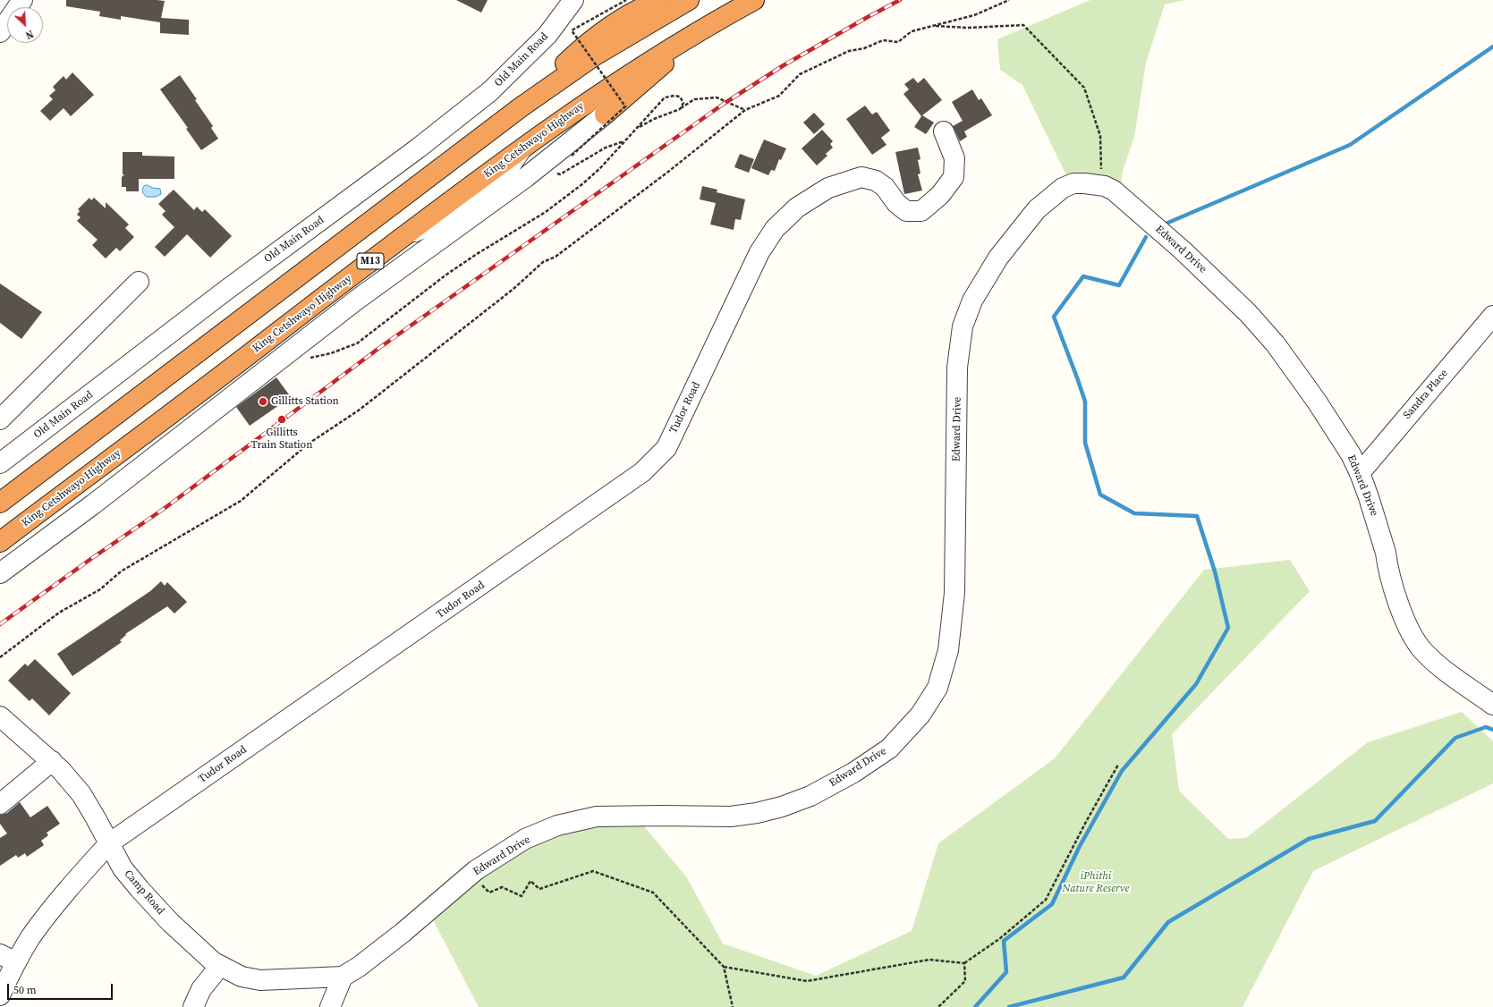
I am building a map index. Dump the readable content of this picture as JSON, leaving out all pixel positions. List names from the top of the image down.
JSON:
{
  "streets": {
    "highway": ["King Cetshwayo Highway", "M13"],
    "street": [
      "Old Main Road",
      "Edward Drive",
      "Sandra Place",
      "Tudor Road",
      "Camp Road"
    ]
  },
  "crossings": [
    ["Edward Drive", "Sandra Place"],
    ["Edward Drive", "Camp Road"],
    ["Tudor Road", "Camp Road"]
  ],
  "parks": ["iPhithi Nature Reserve"],
  "places": ["Gillitts Station", "Gillitts Train Station"],
  "scale_bar": "50 m",
  "north": "bottom right"
}
